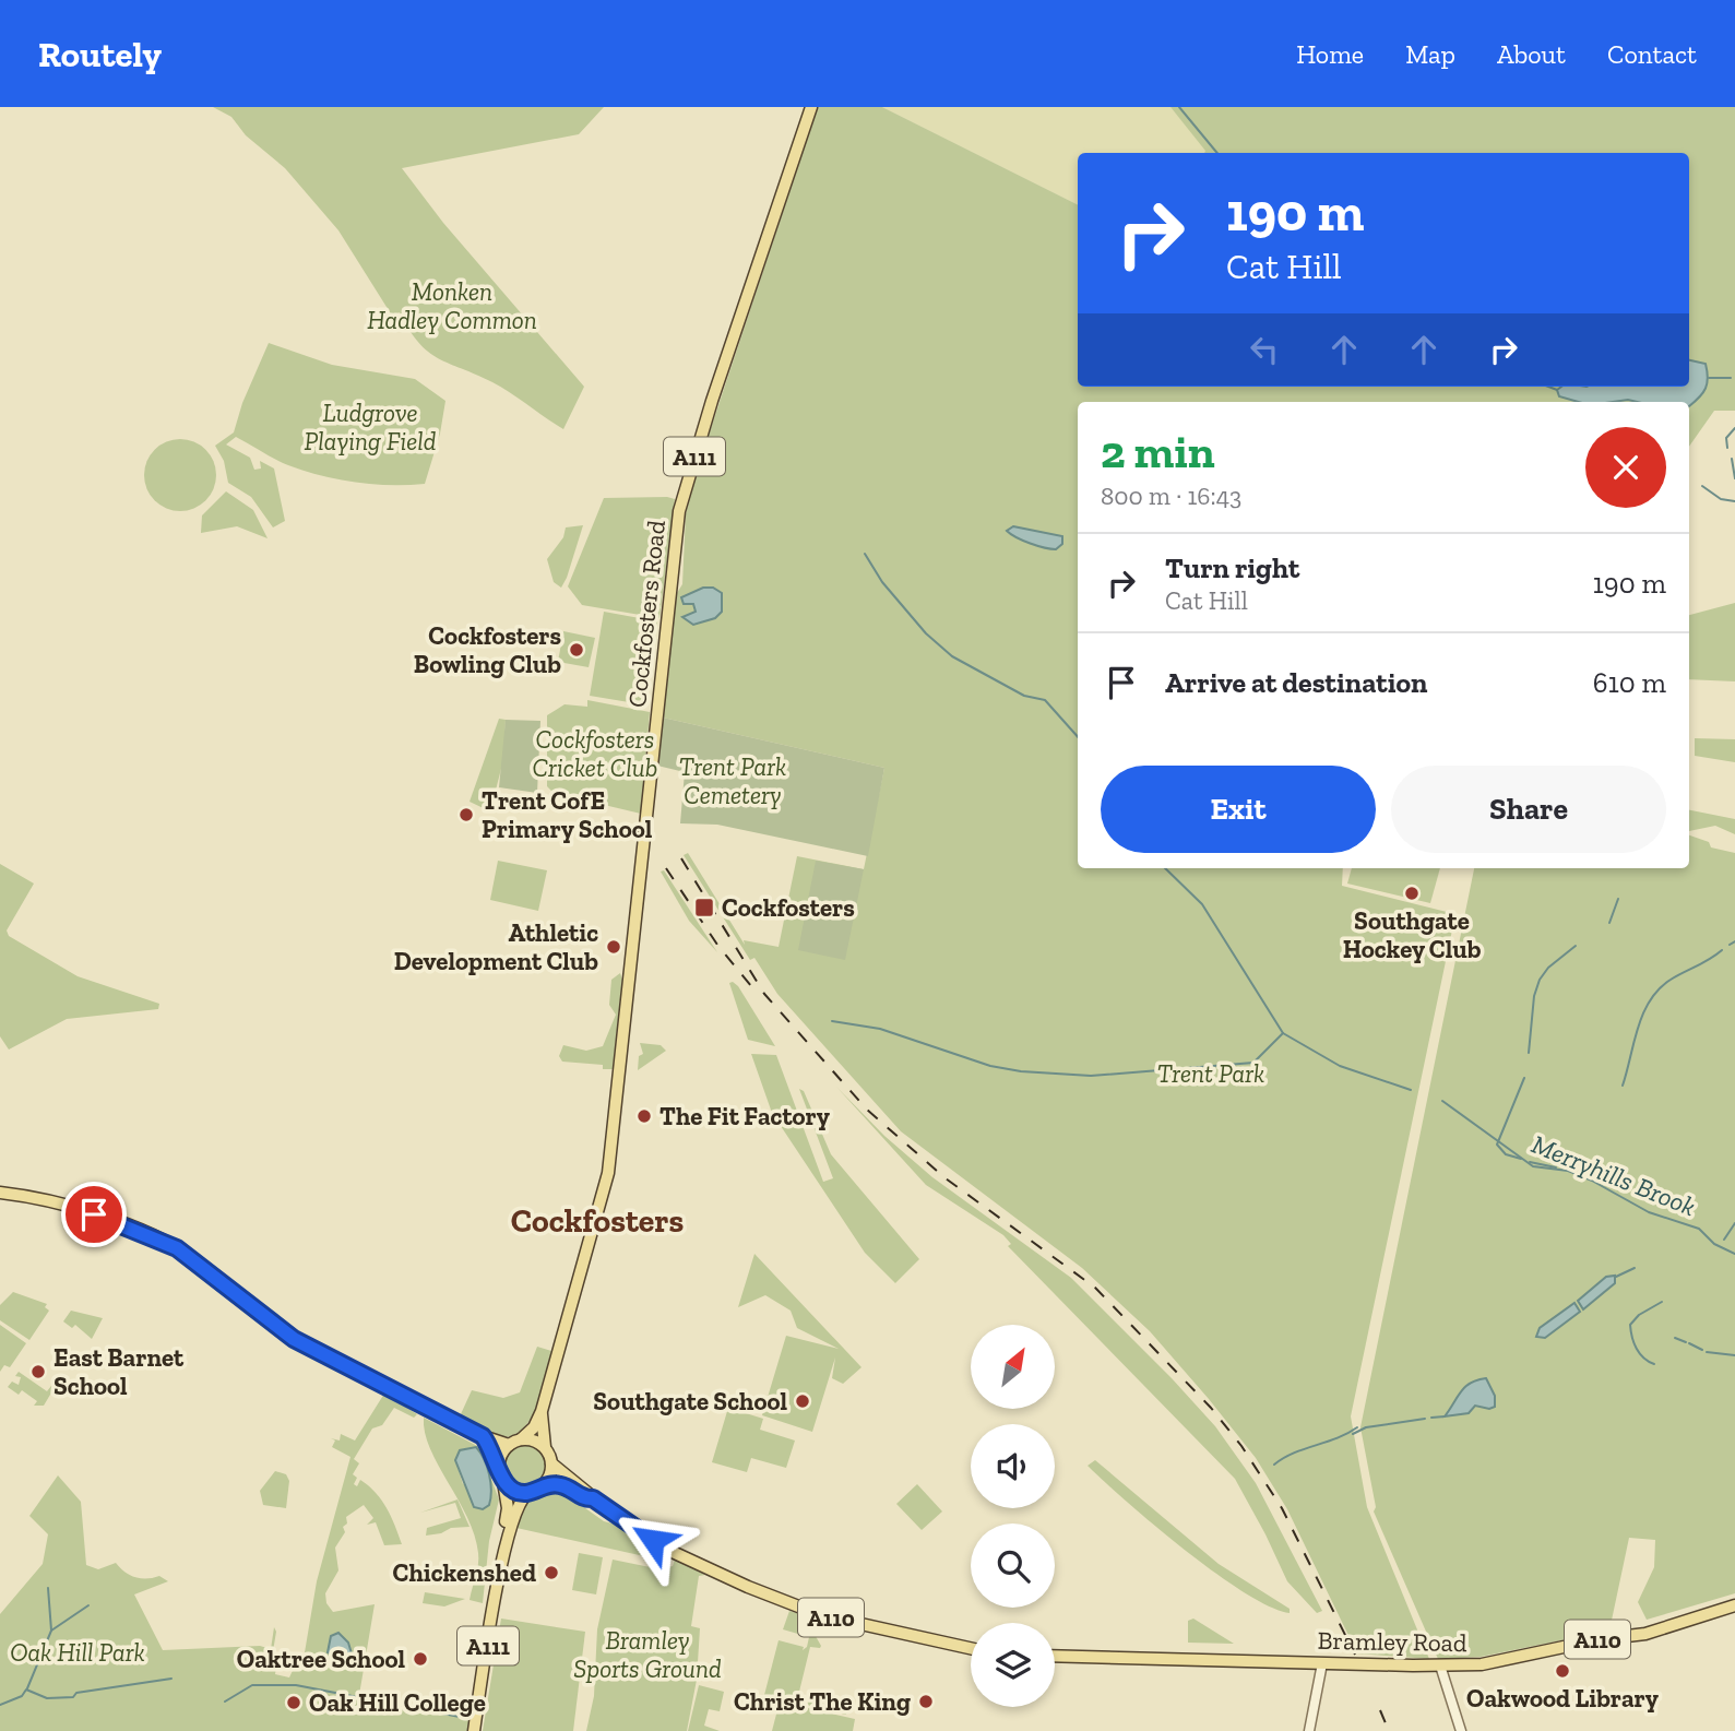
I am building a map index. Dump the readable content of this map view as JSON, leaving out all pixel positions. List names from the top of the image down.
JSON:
{
  "streets": {
    "main road": [
      "A111",
      "Cockfosters Road",
      "A110",
      "Bramley Road"
    ]
  },
  "crossings": [
    ["A111", "Cockfosters Road"],
    ["A111", "A110"],
    ["Cockfosters Road", "A110"]
  ],
  "districts": ["Cockfosters"],
  "water": ["Merryhills Brook"],
  "parks": [
    "Monken Hadley Common",
    "Ludgrove Playing Field",
    "Cockfosters Cricket Club",
    "Trent Park Cemetery",
    "Trent Park",
    "Bramley Sports Ground",
    "Oak Hill Park"
  ],
  "places": {
    "other": [
      "Cockfosters Bowling Club",
      "Trent CofE Primary School",
      "Southgate Hockey Club",
      "Athletic Development Club",
      "The Fit Factory",
      "East Barnet School",
      "Southgate School",
      "Chickenshed",
      "Oaktree School",
      "Oakwood Library",
      "Christ The King",
      "Oak Hill College"
    ],
    "transit": ["Cockfosters"]
  },
  "north": "top right",
  "page": {
    "header": "Routely",
    "nav": [
      "Home",
      "Map",
      "About",
      "Contact"
    ],
    "turn": ["190 m", "Cat Hill"],
    "heading": ["2 min", "800 m · 16:43"],
    "list": [
      {
        "name": "Turn right",
        "note": "Cat Hill",
        "value": "190 m"
      },
      {
        "name": "Arrive at destination",
        "value": "610 m"
      }
    ],
    "buttons": ["Exit", "Share"]
  }
}
